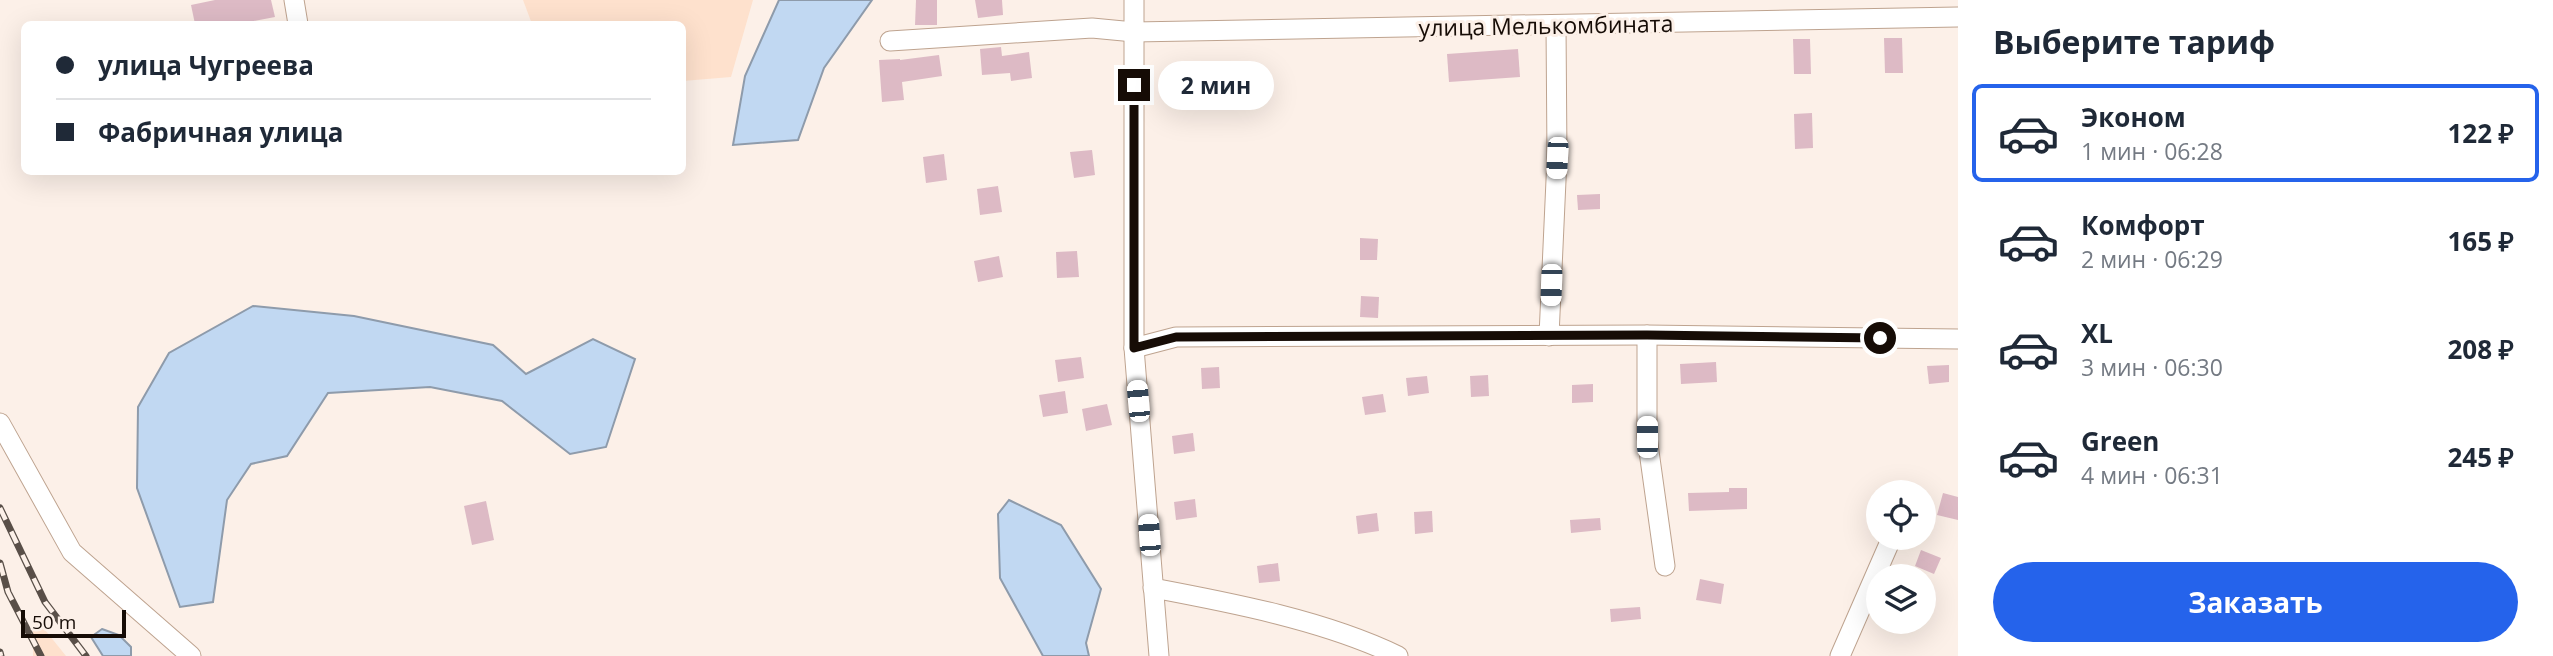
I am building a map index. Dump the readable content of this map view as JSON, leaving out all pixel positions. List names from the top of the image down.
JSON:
{
  "streets": {
    "street": ["улица Мелькомбината"]
  },
  "scale_bar": "50 m",
  "page": {
    "heading": "Выберите тариф",
    "banner": ["улица Чугреева", "Фабричная улица"],
    "bubble": "2 мин",
    "list": [
      {
        "name": "Эконом",
        "note": "1 мин · 06:28",
        "value": "122 ₽"
      },
      {
        "name": "Комфорт",
        "note": "2 мин · 06:29",
        "value": "165 ₽"
      },
      {
        "name": "XL",
        "note": "3 мин · 06:30",
        "value": "208 ₽"
      },
      {
        "name": "Green",
        "note": "4 мин · 06:31",
        "value": "245 ₽"
      }
    ],
    "buttons": "Заказать",
    "scale": "50 m"
  }
}
